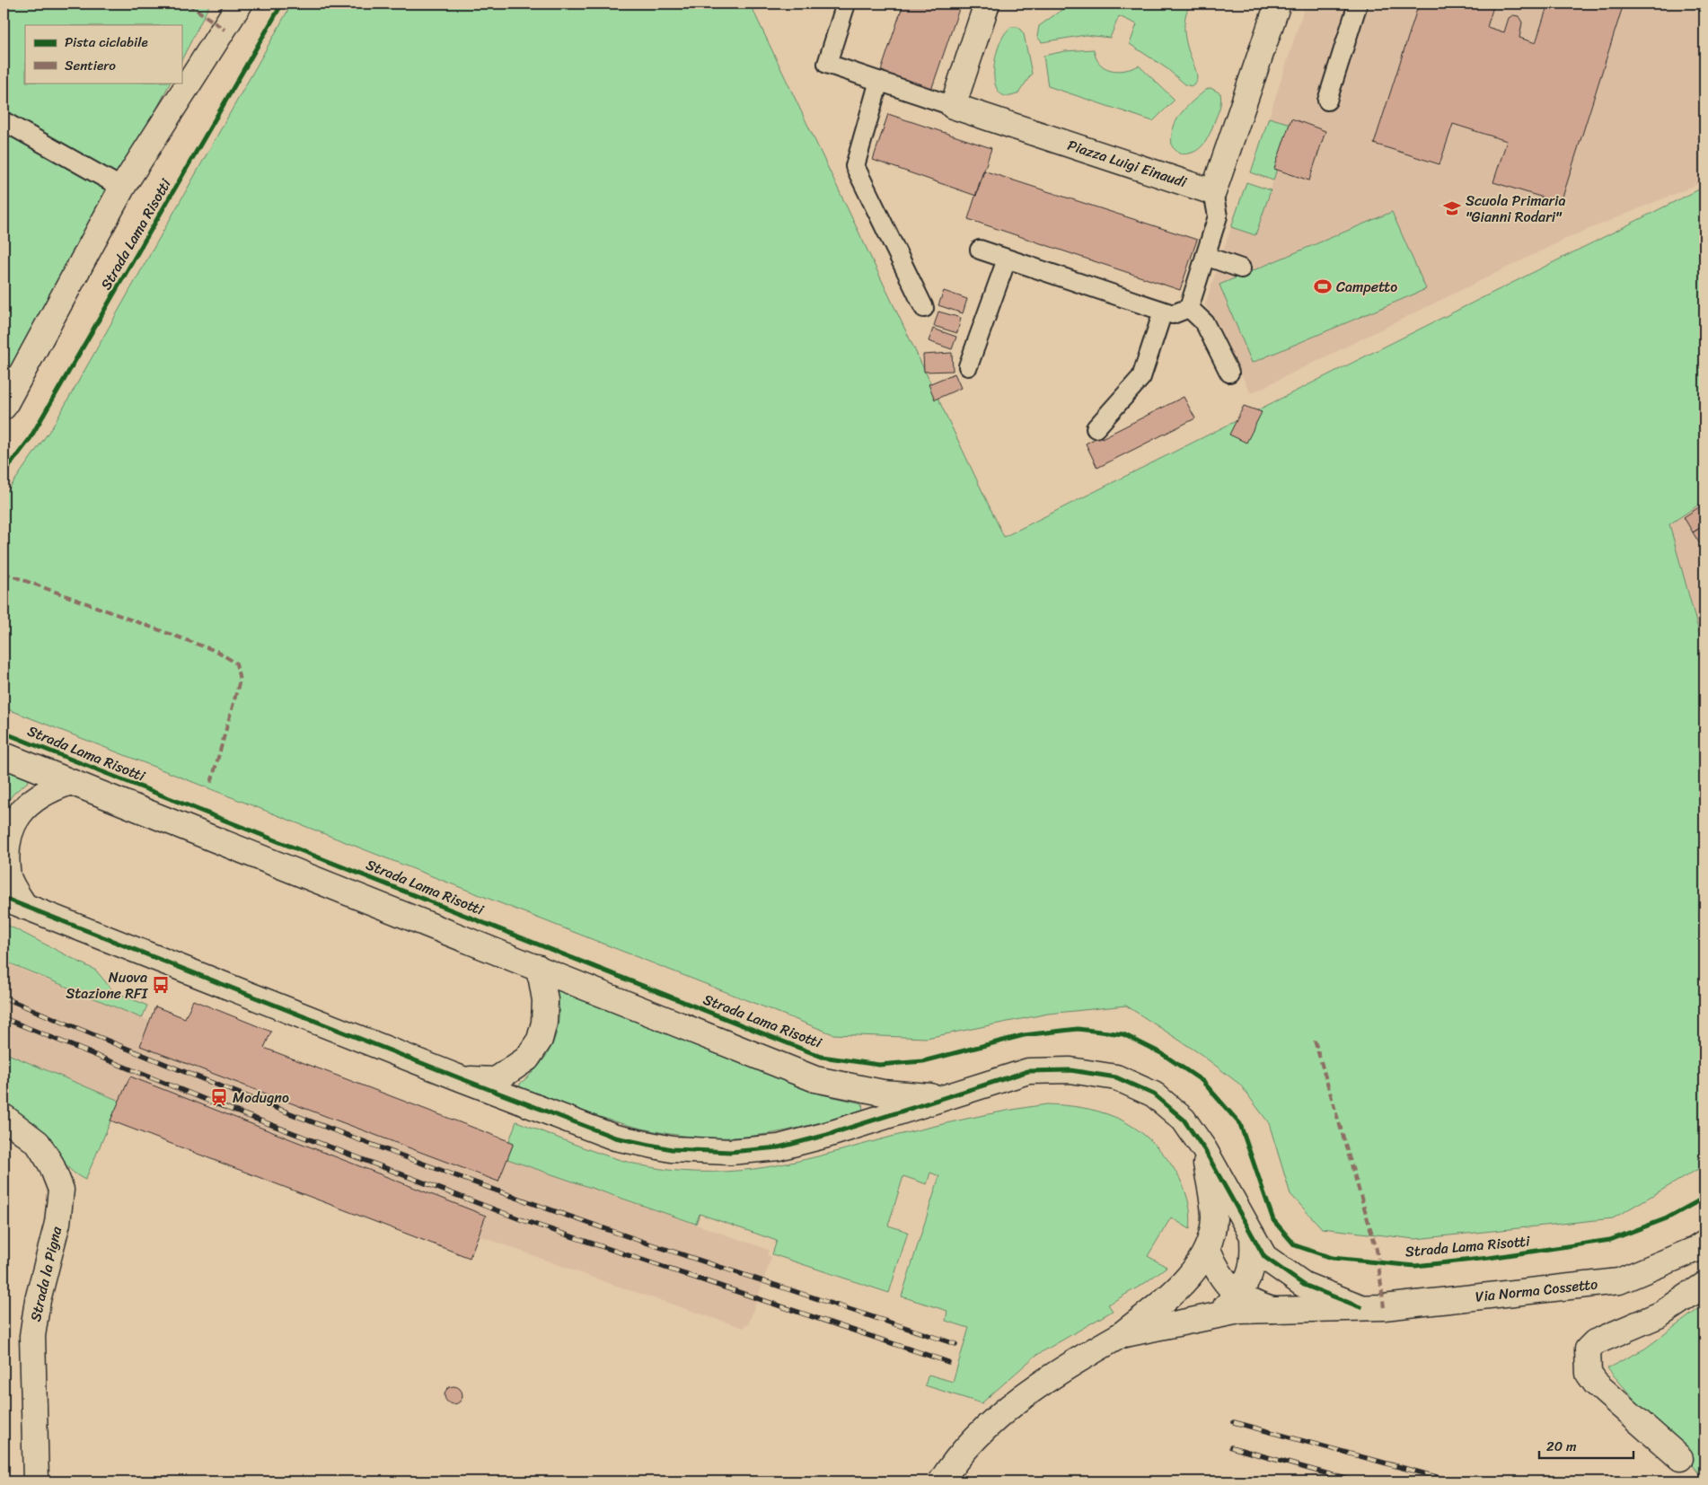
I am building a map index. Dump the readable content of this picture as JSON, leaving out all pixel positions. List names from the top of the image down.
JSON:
{
  "streets": {
    "street": ["Piazza Luigi Einaudi", "Strada la Pigna", "Via Norma Cossetto"],
    "cycle path": ["Strada Lama Risotti"]
  },
  "places": {
    "school or university": ["Scuola Primaria \"Gianni Rodari\""],
    "sports": ["Campetto"],
    "bus stop": ["Nuova Stazione RFI"],
    "station": ["Modugno"]
  },
  "legend": ["Pista ciclabile", "Sentiero"],
  "scale_bar": "20 m"
}
